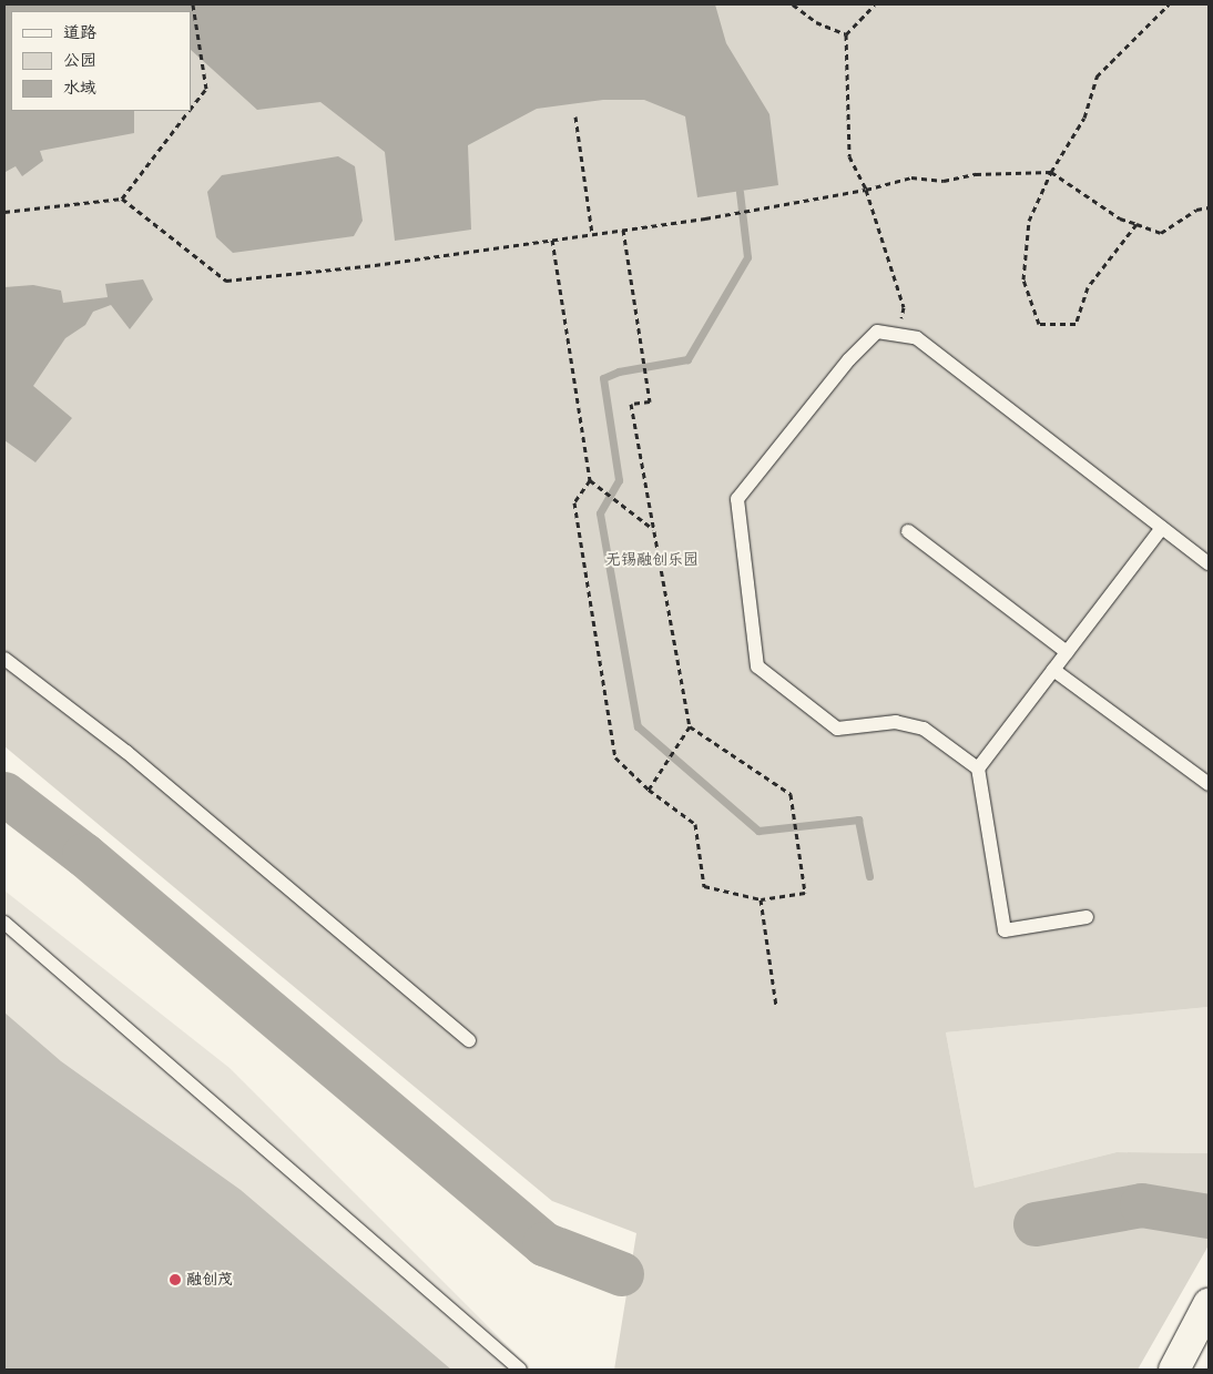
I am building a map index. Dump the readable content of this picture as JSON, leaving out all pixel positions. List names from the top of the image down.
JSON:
{
  "parks": ["无锡融创乐园"],
  "places": ["融创茂"],
  "legend": ["道路", "公园", "水域"]
}
